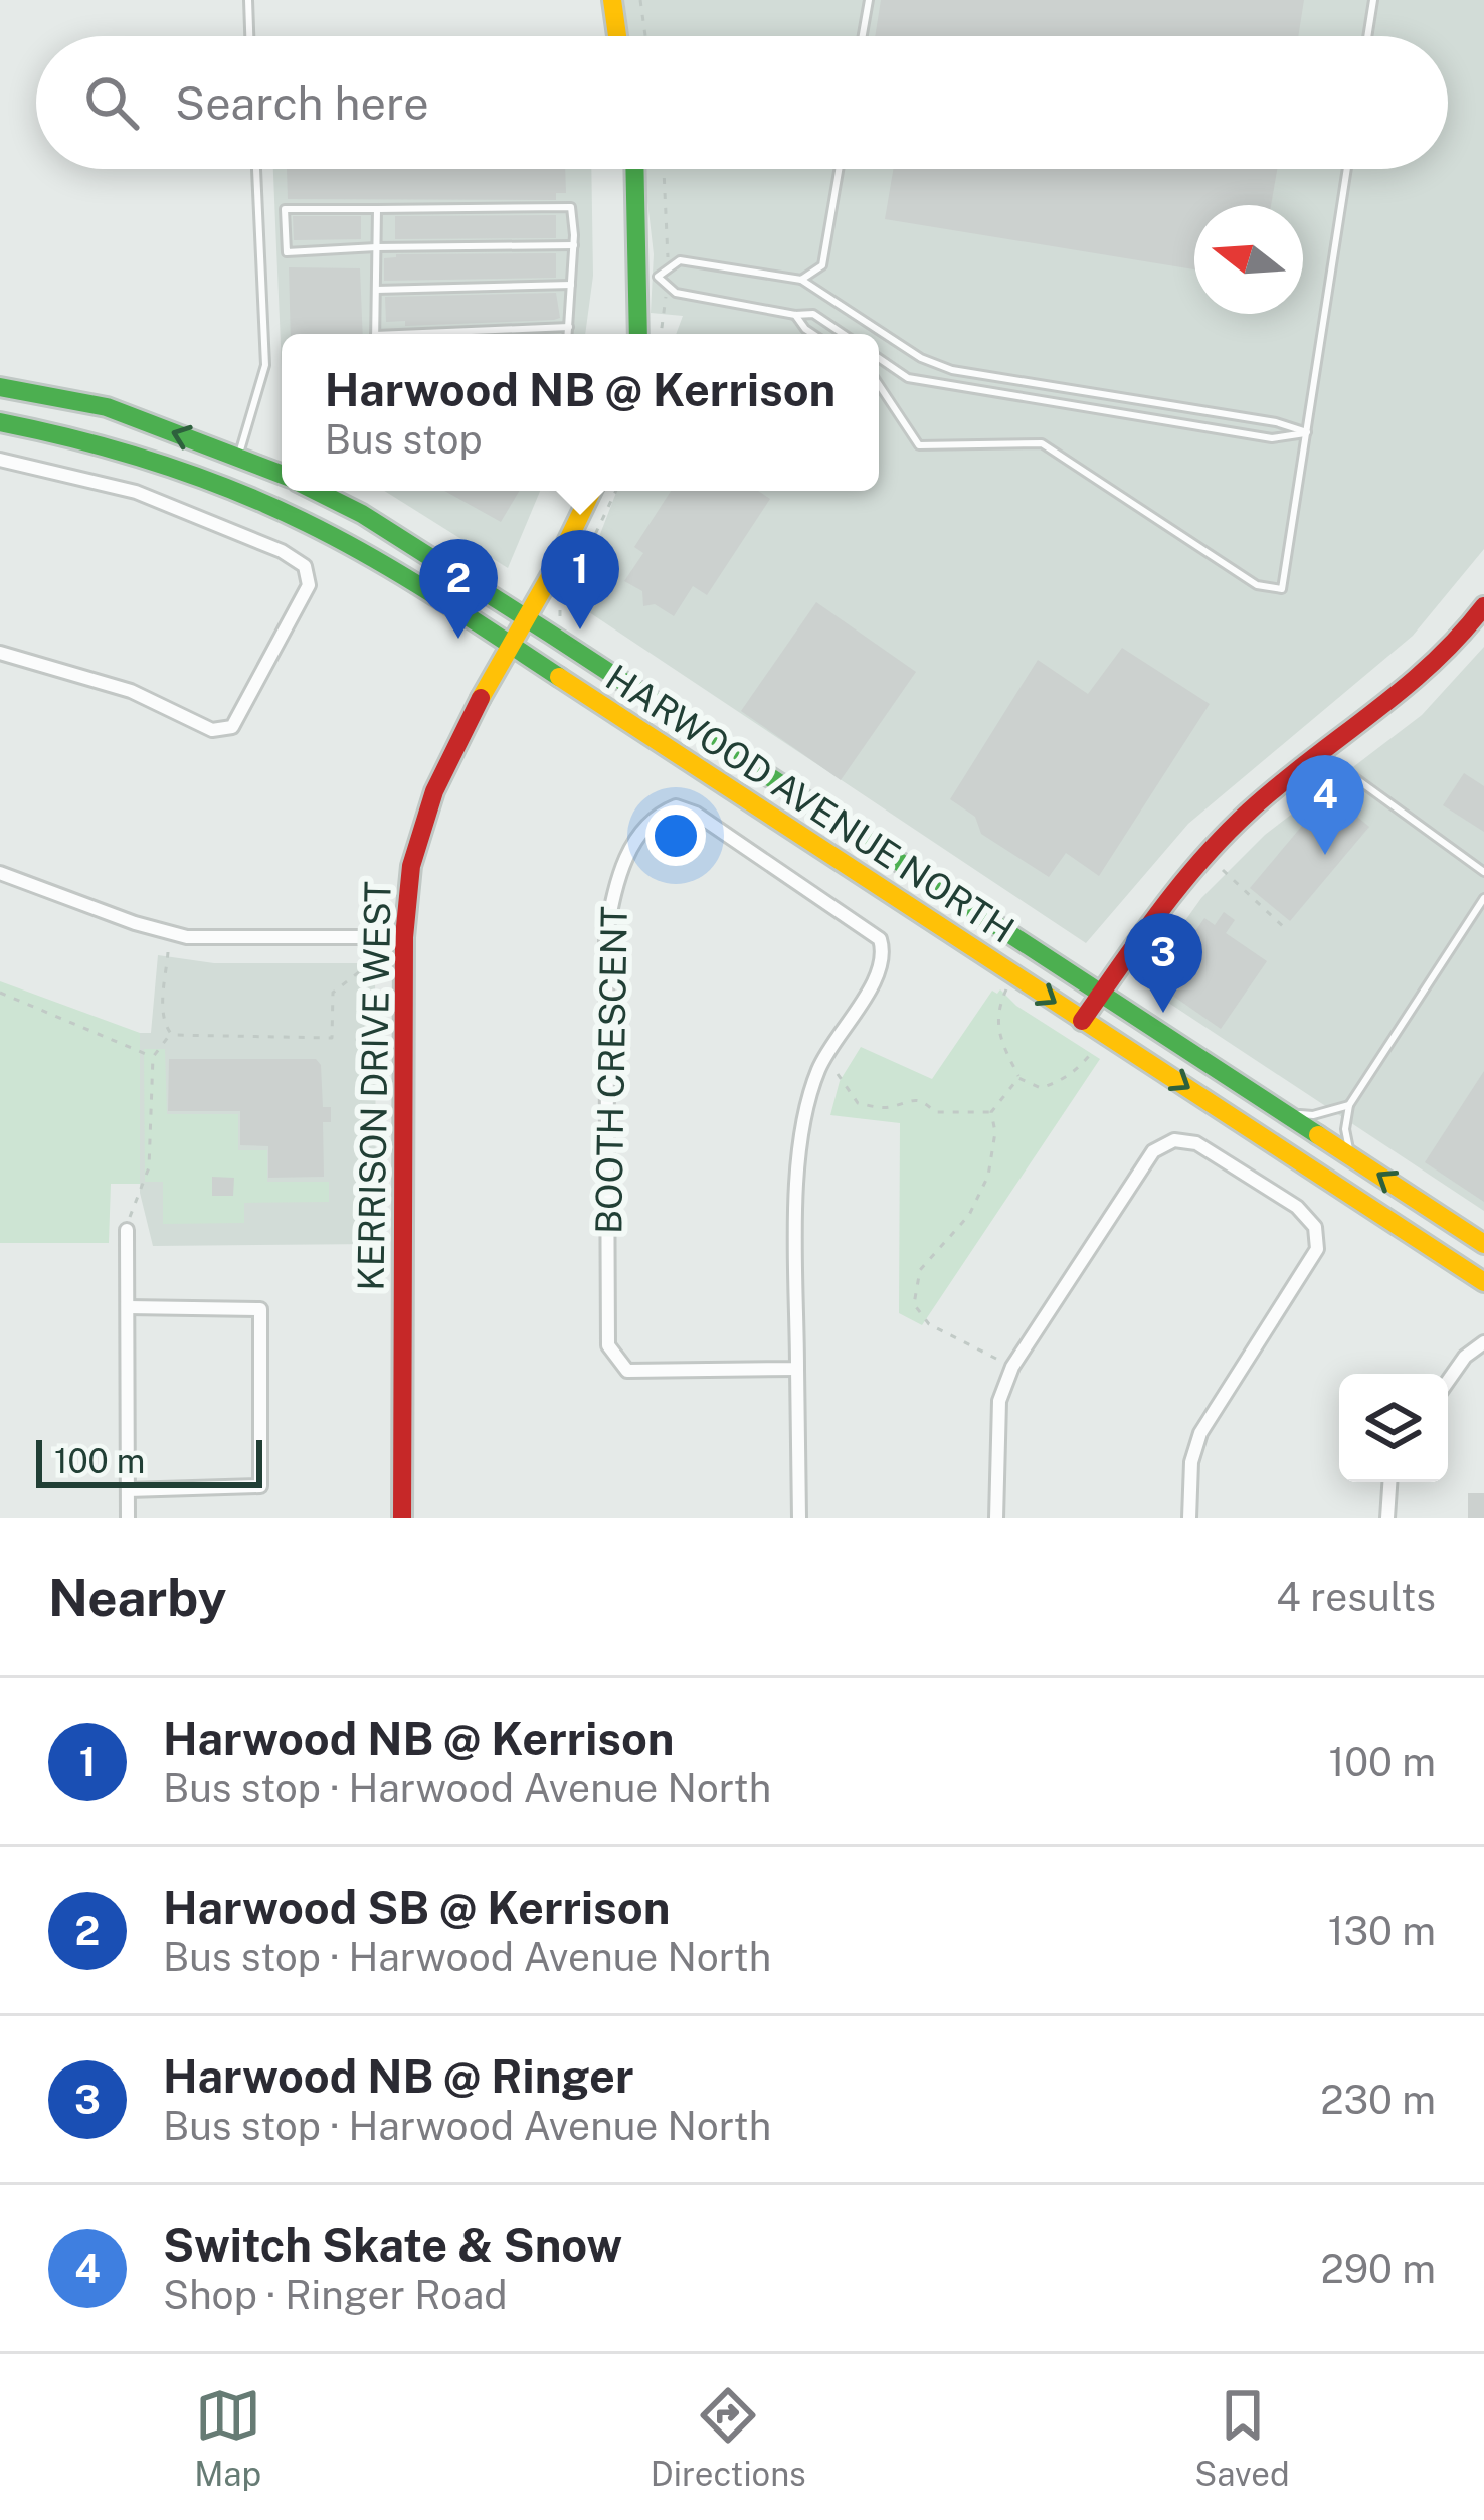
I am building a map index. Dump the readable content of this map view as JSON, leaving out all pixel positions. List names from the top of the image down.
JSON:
{
  "streets": {
    "main road": ["HARWOOD AVENUE NORTH", "KERRISON DRIVE WEST"],
    "street": ["BOOTH CRESCENT"]
  },
  "crossings": [
    ["HARWOOD AVENUE NORTH", "KERRISON DRIVE WEST"]
  ],
  "scale_bar": "100 m",
  "north": "left",
  "page": {
    "search": "Search here",
    "popup": ["Harwood NB @ Kerrison", "Bus stop"],
    "pins": [
      "1",
      "2",
      "4",
      "3"
    ],
    "scale": "100 m",
    "heading": ["Nearby", "4 results"],
    "list": [
      {
        "mark": "1",
        "name": "Harwood NB @ Kerrison",
        "note": "Bus stop · Harwood Avenue North",
        "value": "100 m"
      },
      {
        "mark": "2",
        "name": "Harwood SB @ Kerrison",
        "note": "Bus stop · Harwood Avenue North",
        "value": "130 m"
      },
      {
        "mark": "3",
        "name": "Harwood NB @ Ringer",
        "note": "Bus stop · Harwood Avenue North",
        "value": "230 m"
      },
      {
        "mark": "4",
        "name": "Switch Skate & Snow",
        "note": "Shop · Ringer Road",
        "value": "290 m"
      }
    ],
    "nav": ["Map", "Directions", "Saved"]
  }
}
